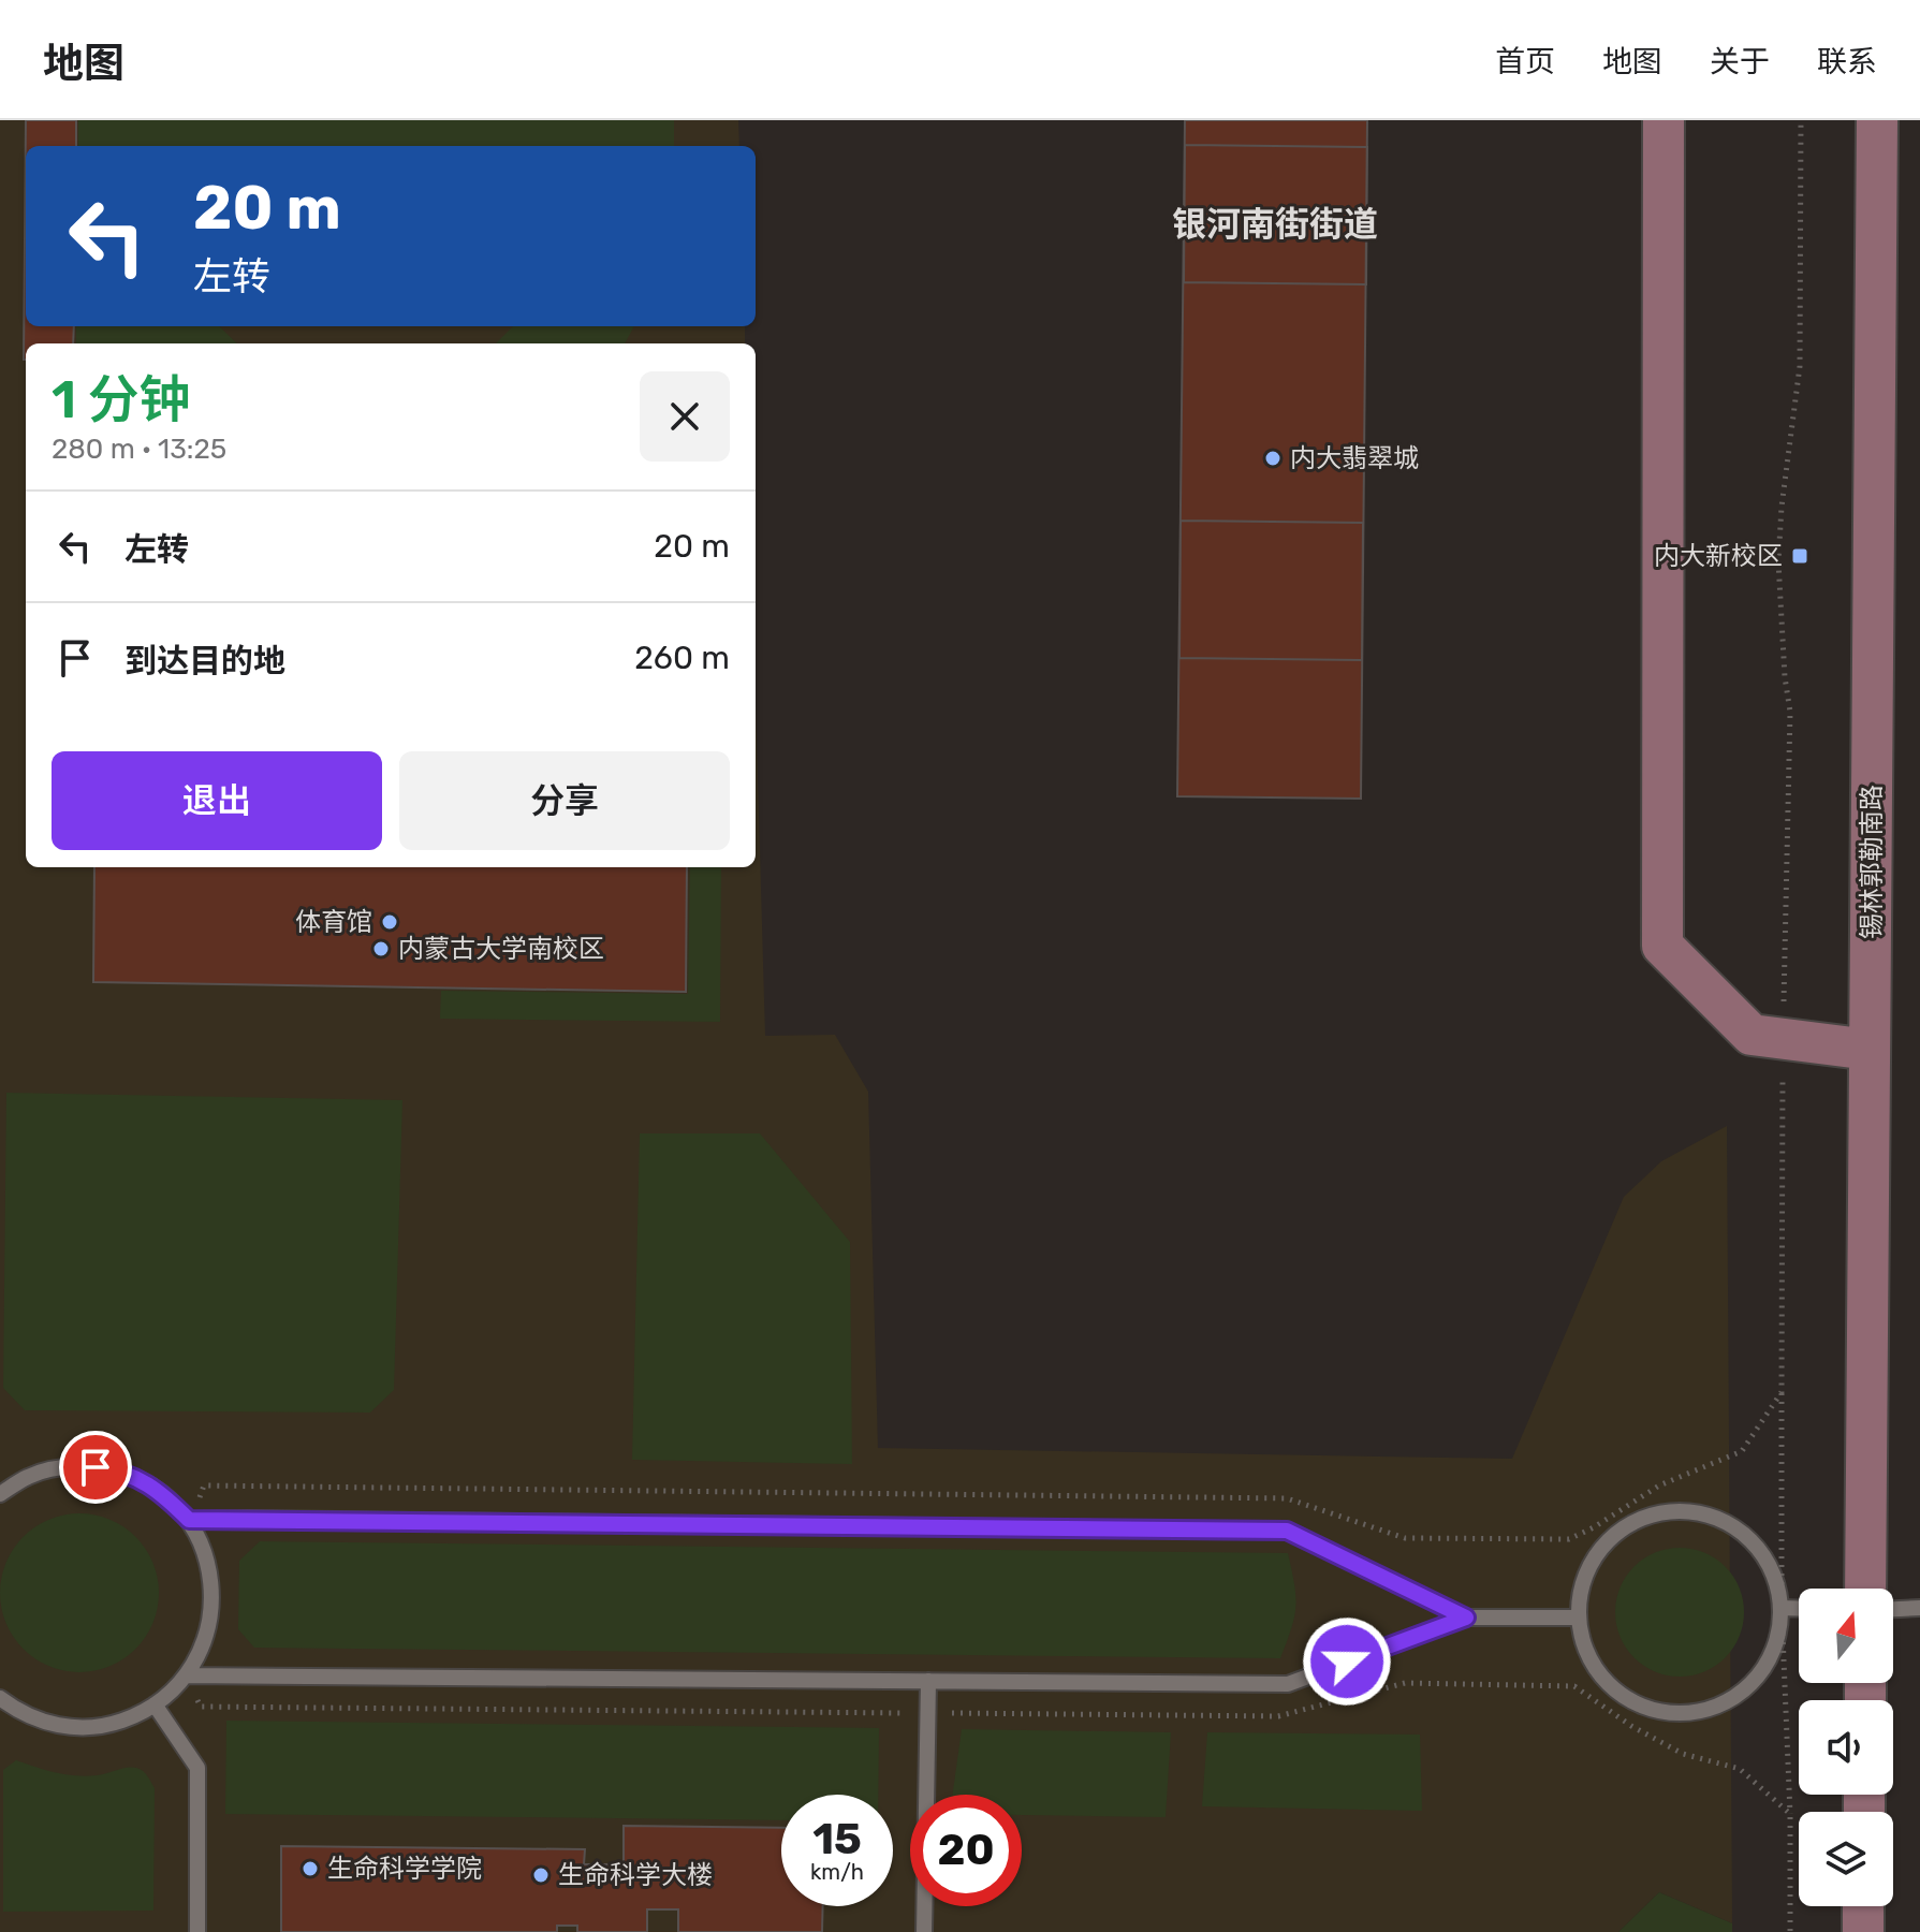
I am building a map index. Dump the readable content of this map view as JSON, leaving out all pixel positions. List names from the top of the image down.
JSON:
{
  "streets": {
    "main road": ["锡林郭勒南路"]
  },
  "districts": ["银河南街街道"],
  "places": {
    "other": [
      "内大翡翠城",
      "体育馆",
      "内蒙古大学南校区",
      "生命科学学院",
      "生命科学大楼"
    ],
    "transit": ["内大新校区"]
  },
  "north": "top",
  "page": {
    "header": "地图",
    "nav": [
      "首页",
      "地图",
      "关于",
      "联系"
    ],
    "turn": ["20 m", "左转"],
    "heading": ["1 分钟", "280 m · 13:25"],
    "list": [
      {
        "name": "左转",
        "value": "20 m"
      },
      {
        "name": "到达目的地",
        "value": "260 m"
      }
    ],
    "buttons": ["退出", "分享"],
    "speed": "15 km/h",
    "limit": "20"
  }
}
